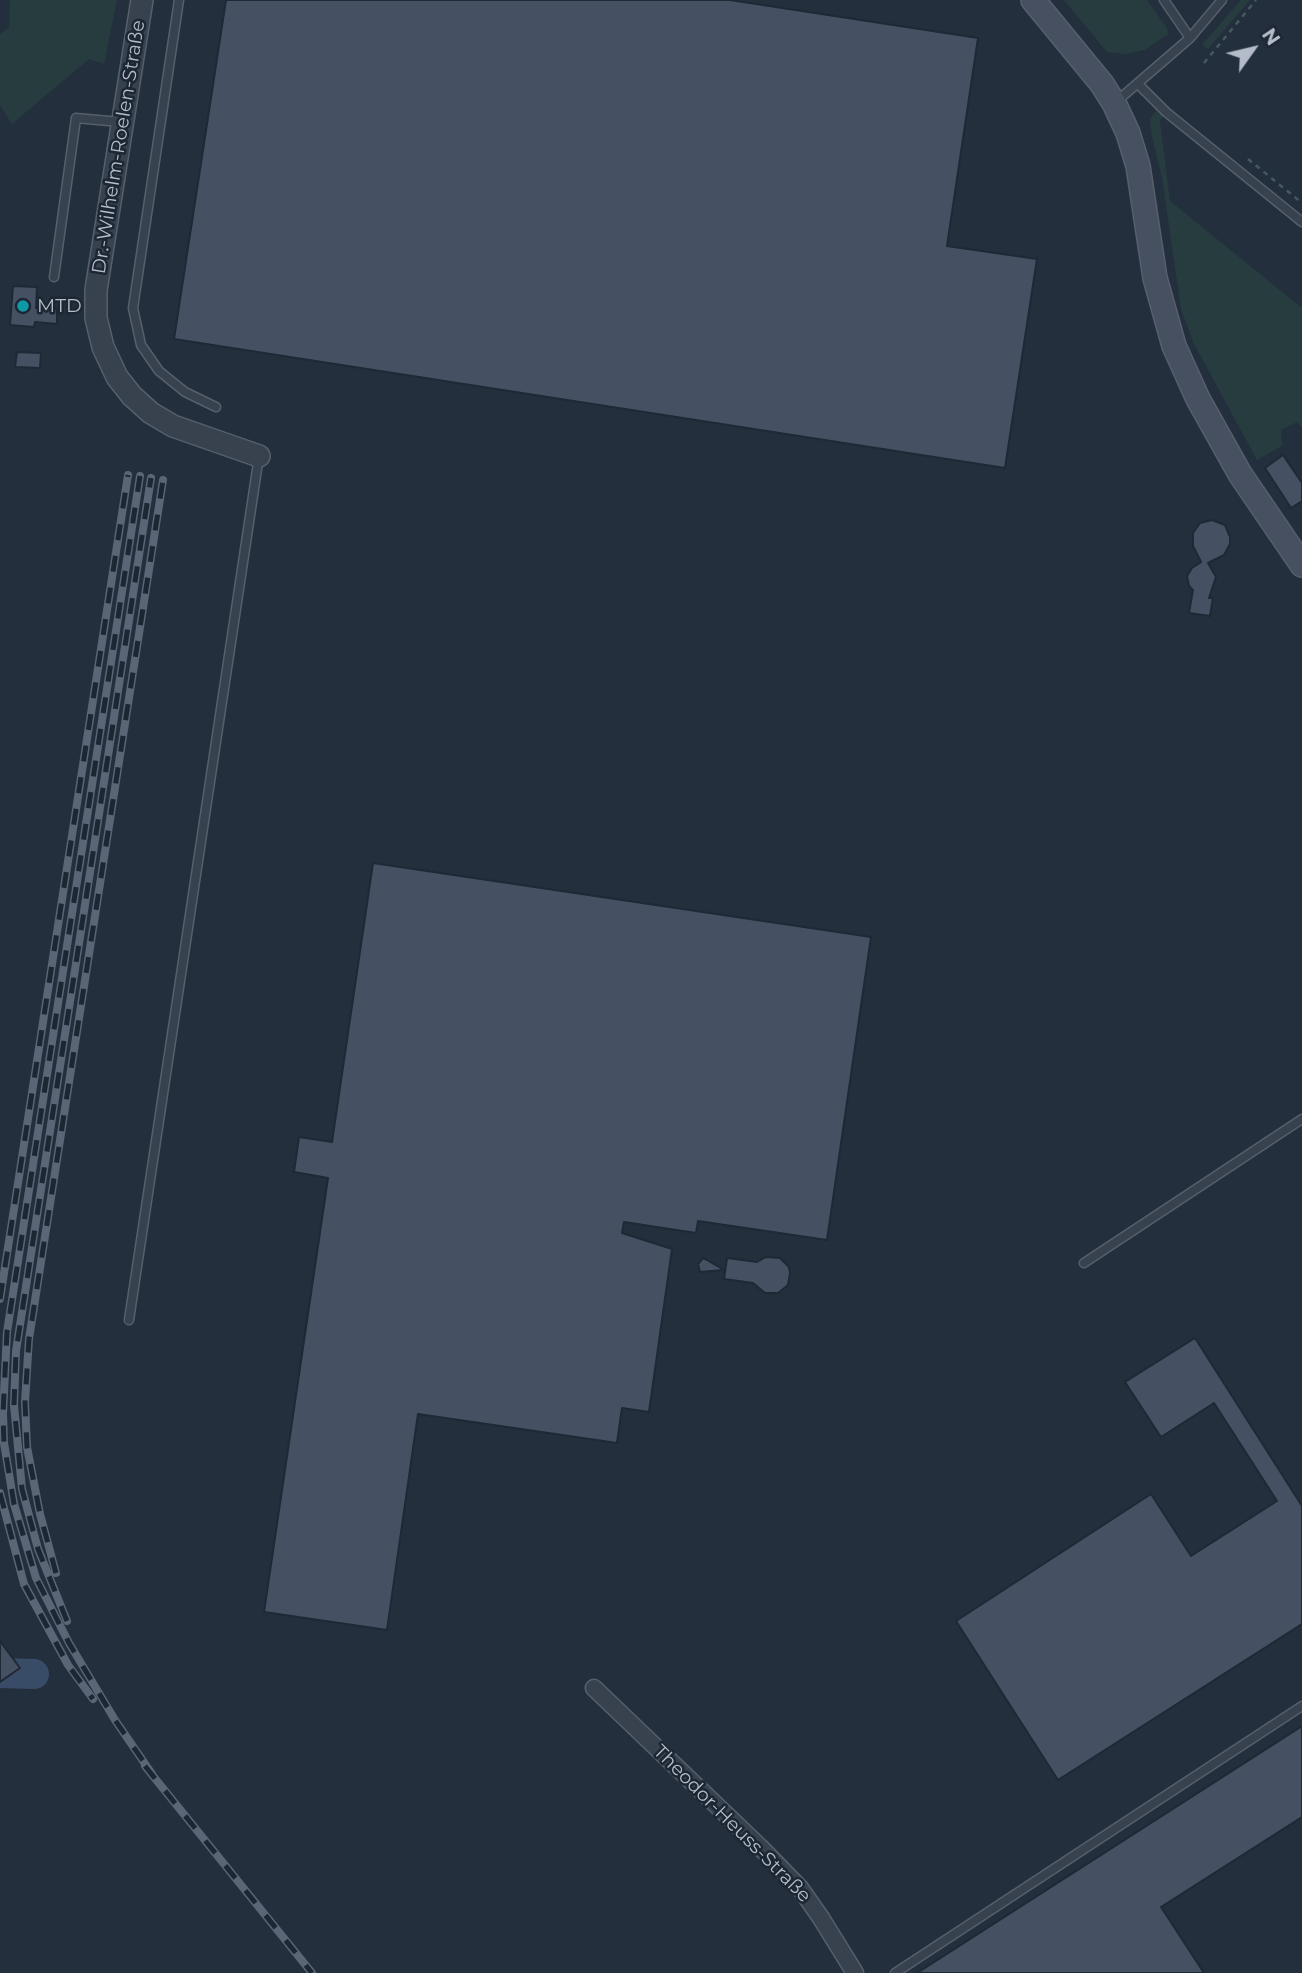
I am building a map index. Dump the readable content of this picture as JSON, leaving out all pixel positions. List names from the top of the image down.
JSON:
{
  "streets": {
    "street": ["Dr.-Wilhelm-Roelen-Straße", "Theodor-Heuss-Straße"]
  },
  "places": ["MTD"],
  "north": "top right"
}
